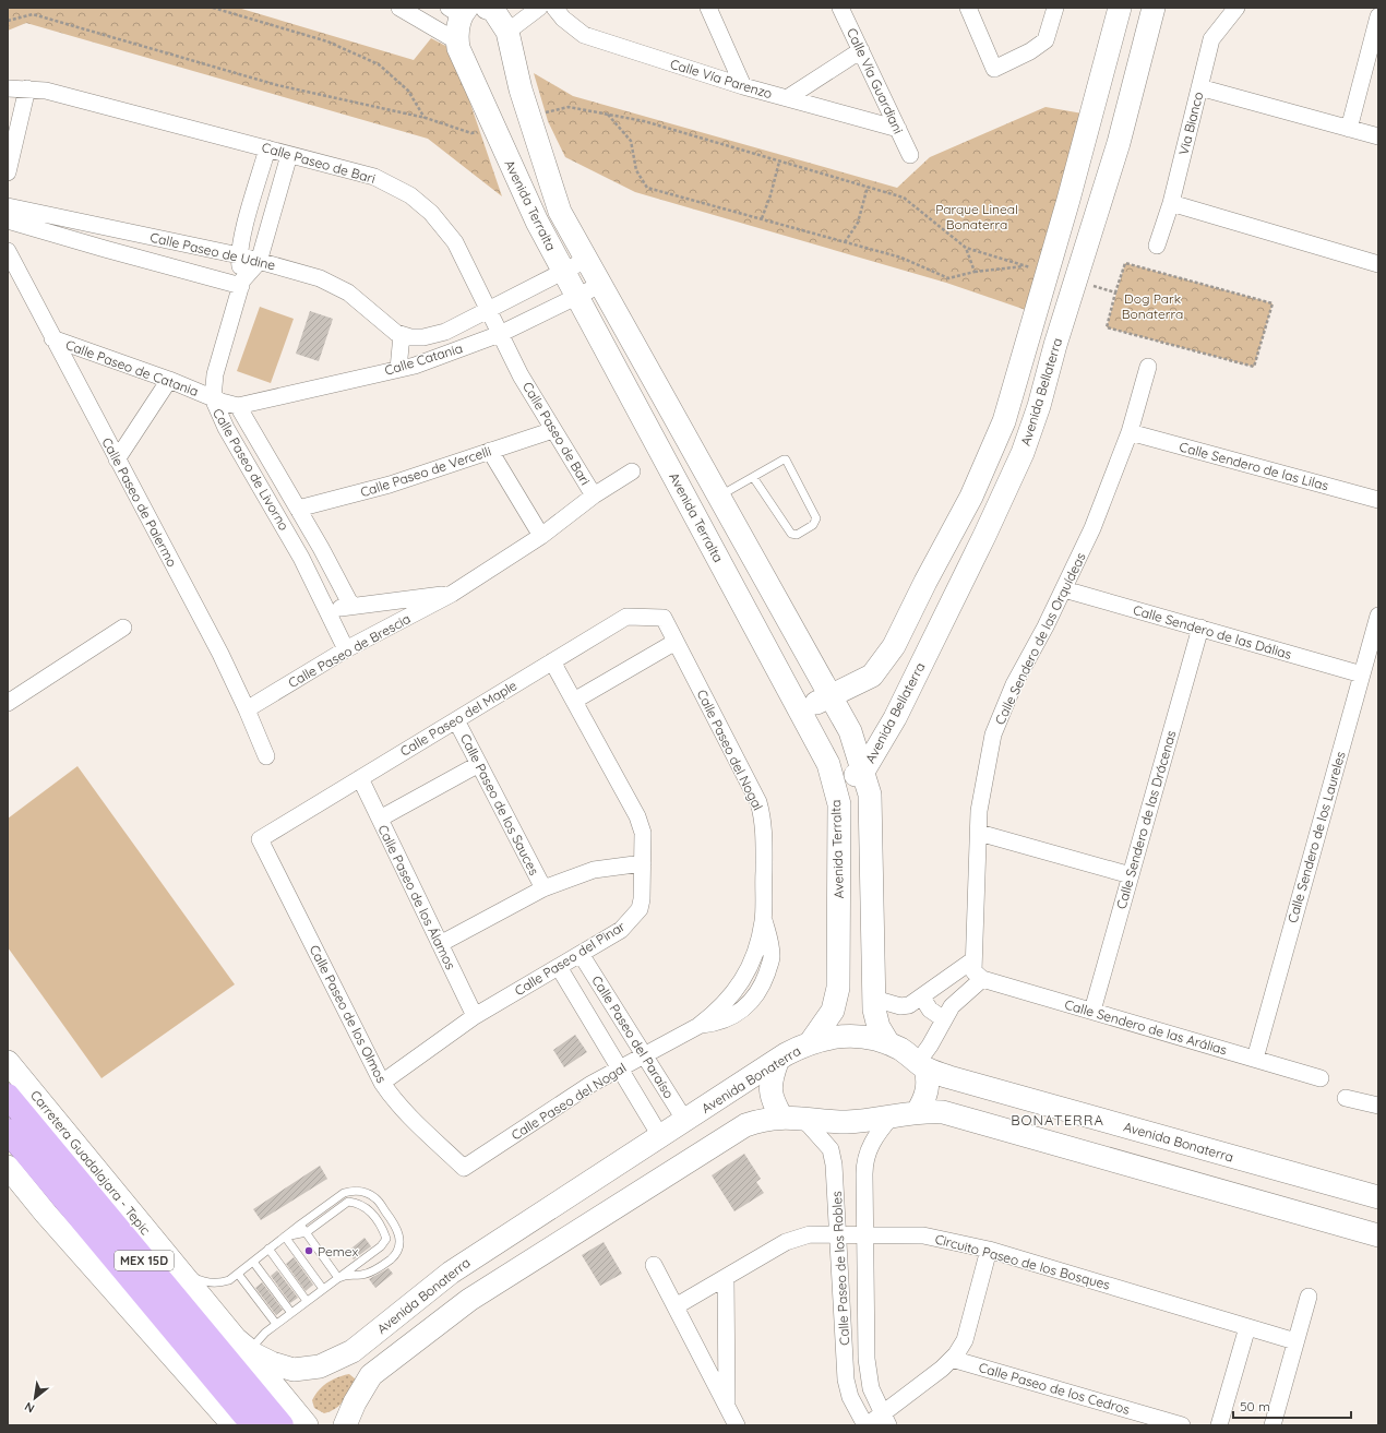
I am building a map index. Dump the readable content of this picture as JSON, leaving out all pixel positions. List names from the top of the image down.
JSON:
{
  "streets": {
    "highway": ["MEX 15D"],
    "street": [
      "Calle Vía Parenzo",
      "Calle Vía Guardiani",
      "Via Bianco",
      "Calle Paseo de Bari",
      "Avenida Terralta",
      "Calle Paseo de Udine",
      "Calle Catania",
      "Calle Paseo de Catania",
      "Avenida Bellaterra",
      "Calle Sendero de las Lilas",
      "Calle Paseo de Livorno",
      "Calle Paseo de Vercelli",
      "Calle Paseo de Palermo",
      "Calle Sendero de las Dálias",
      "Calle Sendero de las Orquídeas",
      "Calle Paseo de Brescia",
      "Calle Paseo del Maple",
      "Calle Paseo del Nogal",
      "Calle Paseo de los Sauces",
      "Calle Sendero de las Drácenas",
      "Calle Sendero de los Laureles",
      "Calle Paseo de los Álamos",
      "Calle Paseo del Pinar",
      "Calle Paseo de los Olmos",
      "Calle Sendero de las Arálias",
      "Calle Paseo del Paraíso",
      "Avenida Bonaterra",
      "Carretera Guadalajara - Tepic",
      "Circuito Paseo de los Bosques",
      "Calle Paseo de los Robles",
      "Calle Paseo de los Cedros"
    ]
  },
  "crossings": [
    ["Calle Vía Parenzo", "Calle Vía Guardiani"],
    ["Calle Paseo de Bari", "Calle Paseo de Udine"],
    ["Calle Paseo de Bari", "Calle Catania"],
    ["Calle Paseo de Bari", "Calle Paseo de Livorno"],
    ["Calle Paseo de Bari", "Calle Paseo de Vercelli"],
    ["Calle Paseo de Bari", "Calle Paseo de Brescia"],
    ["Avenida Terralta", "Calle Paseo de Udine"],
    ["Avenida Terralta", "Calle Catania"],
    ["Avenida Terralta", "Avenida Bellaterra"],
    ["Avenida Terralta", "Avenida Bonaterra"],
    ["Calle Paseo de Udine", "Calle Paseo de Livorno"],
    ["Calle Catania", "Calle Paseo de Catania"],
    ["Calle Catania", "Calle Paseo de Livorno"],
    ["Calle Paseo de Catania", "Calle Paseo de Livorno"],
    ["Calle Paseo de Catania", "Calle Paseo de Palermo"],
    ["Calle Sendero de las Lilas", "Calle Sendero de las Orquídeas"],
    ["Calle Paseo de Livorno", "Calle Paseo de Vercelli"],
    ["Calle Paseo de Livorno", "Calle Paseo de Brescia"],
    ["Calle Paseo de Palermo", "Calle Paseo de Brescia"],
    ["Calle Sendero de las Dálias", "Calle Sendero de las Orquídeas"],
    ["Calle Sendero de las Dálias", "Calle Sendero de las Drácenas"],
    ["Calle Sendero de las Dálias", "Calle Sendero de los Laureles"],
    ["Calle Sendero de las Orquídeas", "Calle Sendero de las Arálias"],
    ["Calle Paseo del Maple", "Calle Paseo del Nogal"],
    ["Calle Paseo del Maple", "Calle Paseo de los Sauces"],
    ["Calle Paseo del Maple", "Calle Paseo de los Álamos"],
    ["Calle Paseo del Maple", "Calle Paseo del Pinar"],
    ["Calle Paseo del Maple", "Calle Paseo de los Olmos"],
    ["Calle Paseo del Nogal", "Calle Paseo de los Olmos"],
    ["Calle Paseo del Nogal", "Calle Paseo del Paraíso"],
    ["Calle Sendero de las Drácenas", "Calle Sendero de las Arálias"],
    ["Calle Sendero de los Laureles", "Calle Sendero de las Arálias"],
    ["Calle Paseo de los Álamos", "Calle Paseo del Pinar"],
    ["Calle Paseo del Pinar", "Calle Paseo de los Olmos"],
    ["Calle Paseo del Pinar", "Calle Paseo del Paraíso"],
    ["Calle Paseo del Paraíso", "Avenida Bonaterra"],
    ["Avenida Bonaterra", "Carretera Guadalajara - Tepic"],
    ["Circuito Paseo de los Bosques", "Calle Paseo de los Robles"]
  ],
  "districts": ["BONATERRA"],
  "parks": ["Parque Lineal Bonaterra", "Dog Park Bonaterra"],
  "places": ["Pemex"],
  "scale_bar": "50 m",
  "north": "bottom left"
}
